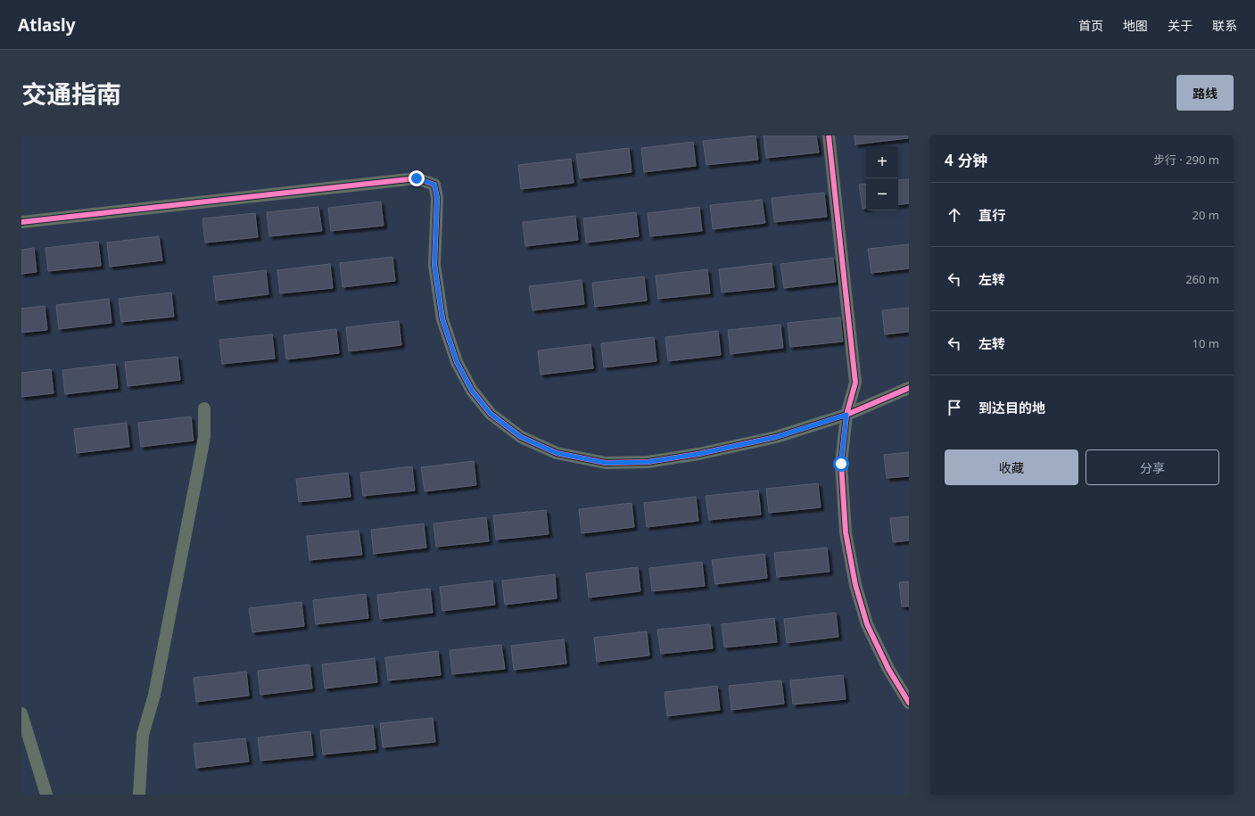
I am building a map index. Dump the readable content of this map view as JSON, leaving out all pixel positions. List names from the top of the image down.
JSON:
{
  "page": {
    "header": "Atlasly",
    "nav": [
      "首页",
      "地图",
      "关于",
      "联系"
    ],
    "title": "交通指南",
    "buttons": [
      "路线",
      ["收藏", "分享"]
    ],
    "heading": ["4 分钟", "步行 · 290 m"],
    "map_buttons": ["+", "−"],
    "list": [
      ["直行", "20 m"],
      ["左转", "260 m"],
      ["左转", "10 m"],
      "到达目的地"
    ]
  }
}
